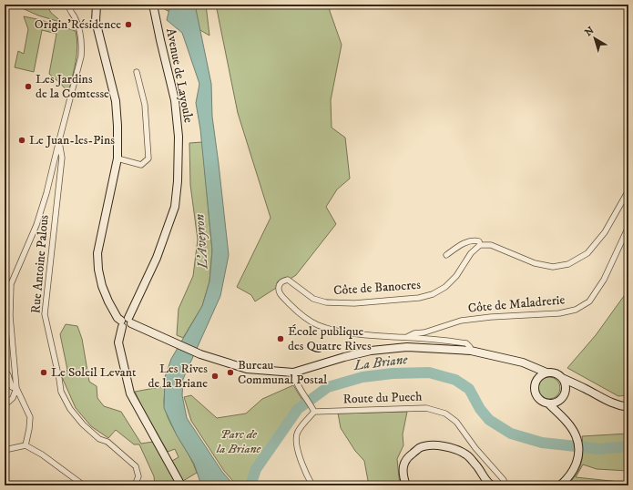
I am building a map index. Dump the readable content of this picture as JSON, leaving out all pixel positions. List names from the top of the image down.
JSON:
{
  "streets": {
    "main road": ["Avenue de Layoule"],
    "street": [
      "Rue Antoine Palous",
      "Côte de Banocres",
      "Côte de Maladrerie",
      "Route du Puech"
    ]
  },
  "crossings": [
    ["Côte de Banocres", "Côte de Maladrerie"]
  ],
  "water": ["L'Aveyron", "La Briane"],
  "parks": ["Parc de la Briane"],
  "places": [
    "Origin'Résidence",
    "Les Jardins de la Comtesse",
    "Le Juan-les-Pins",
    "École publique des Quatre Rives",
    "Le Soleil Levant",
    "Bureau Communal Postal",
    "Les Rives de la Briane"
  ],
  "north": "top left"
}
